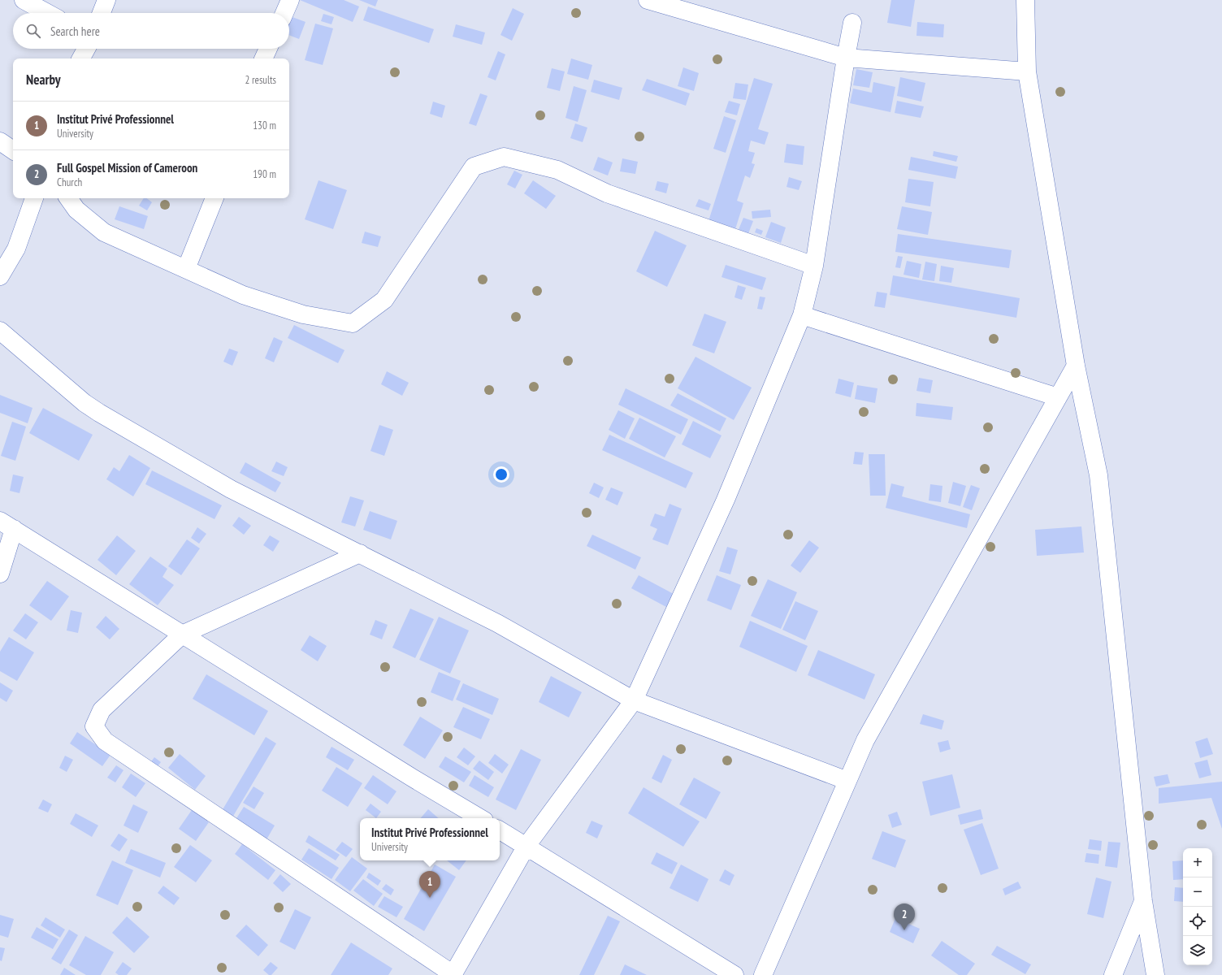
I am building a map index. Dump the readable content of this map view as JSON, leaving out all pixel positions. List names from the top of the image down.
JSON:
{
  "page": {
    "search": "Search here",
    "heading": ["Nearby", "2 results"],
    "list": [
      {
        "mark": "1",
        "name": "Institut Privé Professionnel",
        "note": "University",
        "value": "130 m"
      },
      {
        "mark": "2",
        "name": "Full Gospel Mission of Cameroon",
        "note": "Church",
        "value": "190 m"
      }
    ],
    "popup": ["Institut Privé Professionnel", "University"],
    "map_buttons": ["+", "−"],
    "pins": ["1", "2"]
  }
}
